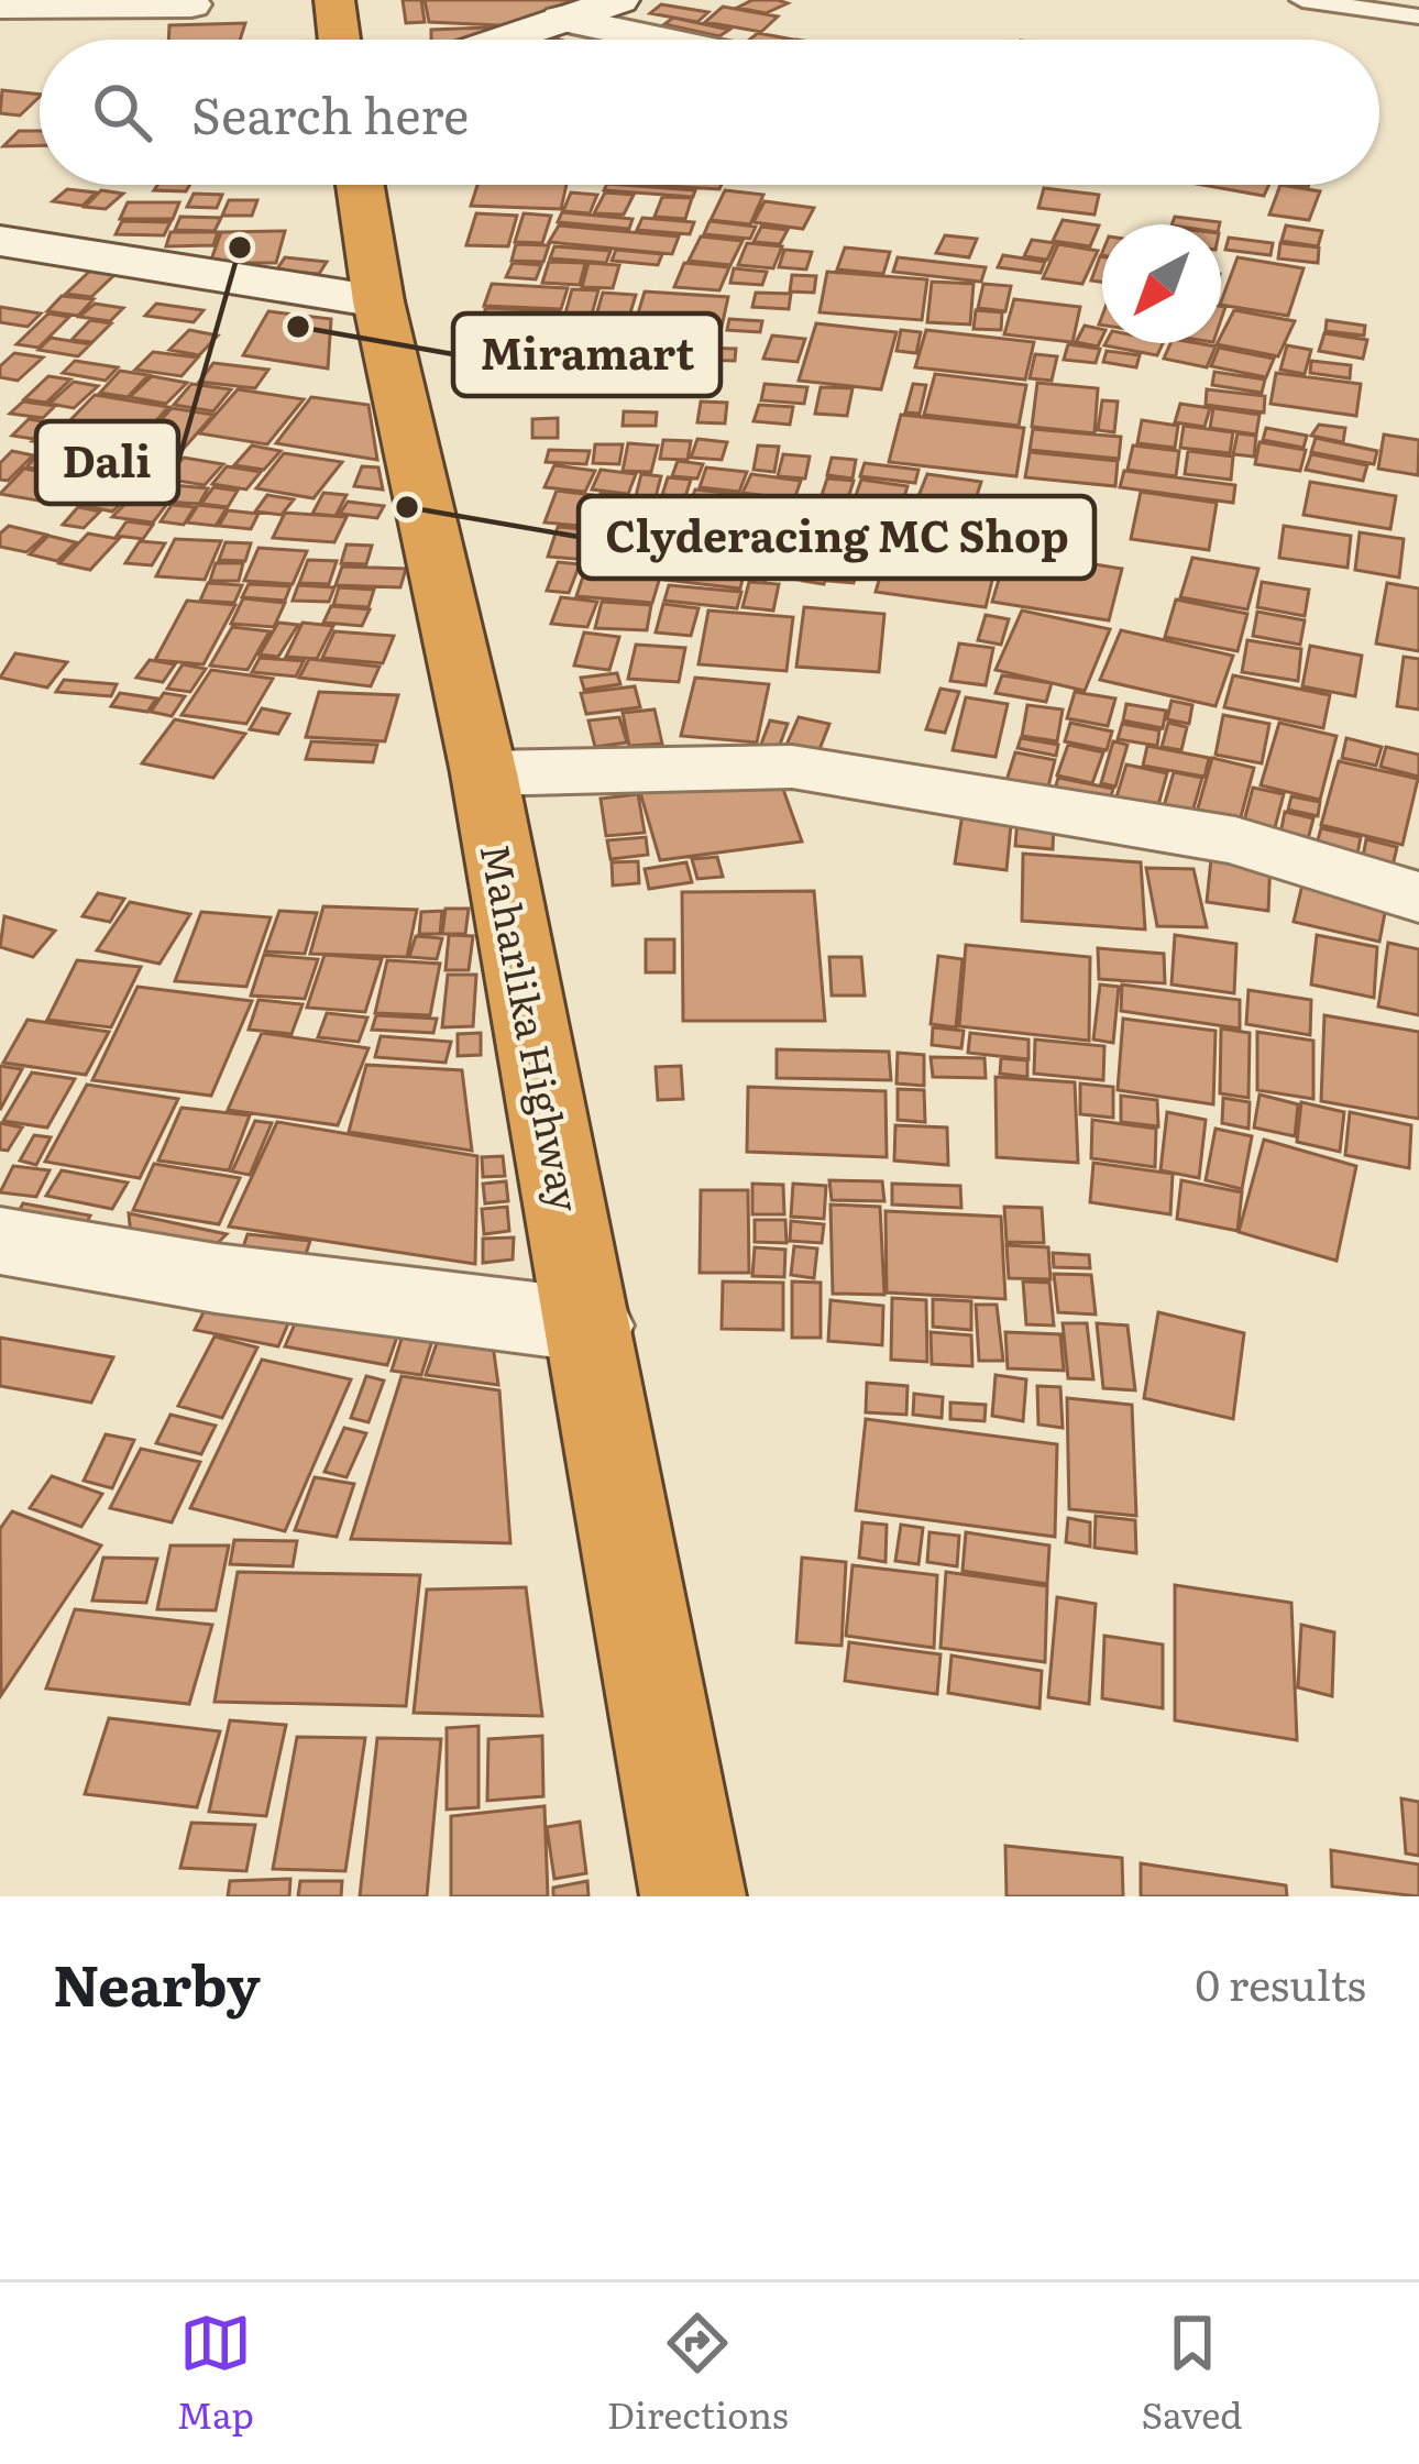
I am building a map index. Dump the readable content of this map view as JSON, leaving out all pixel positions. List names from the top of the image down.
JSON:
{
  "streets": {
    "highway": ["Maharlika Highway"]
  },
  "places": ["Dali", "Miramart", "Clyderacing MC Shop"],
  "north": "bottom left",
  "page": {
    "search": "Search here",
    "heading": ["Nearby", "0 results"],
    "nav": ["Map", "Directions", "Saved"]
  }
}
